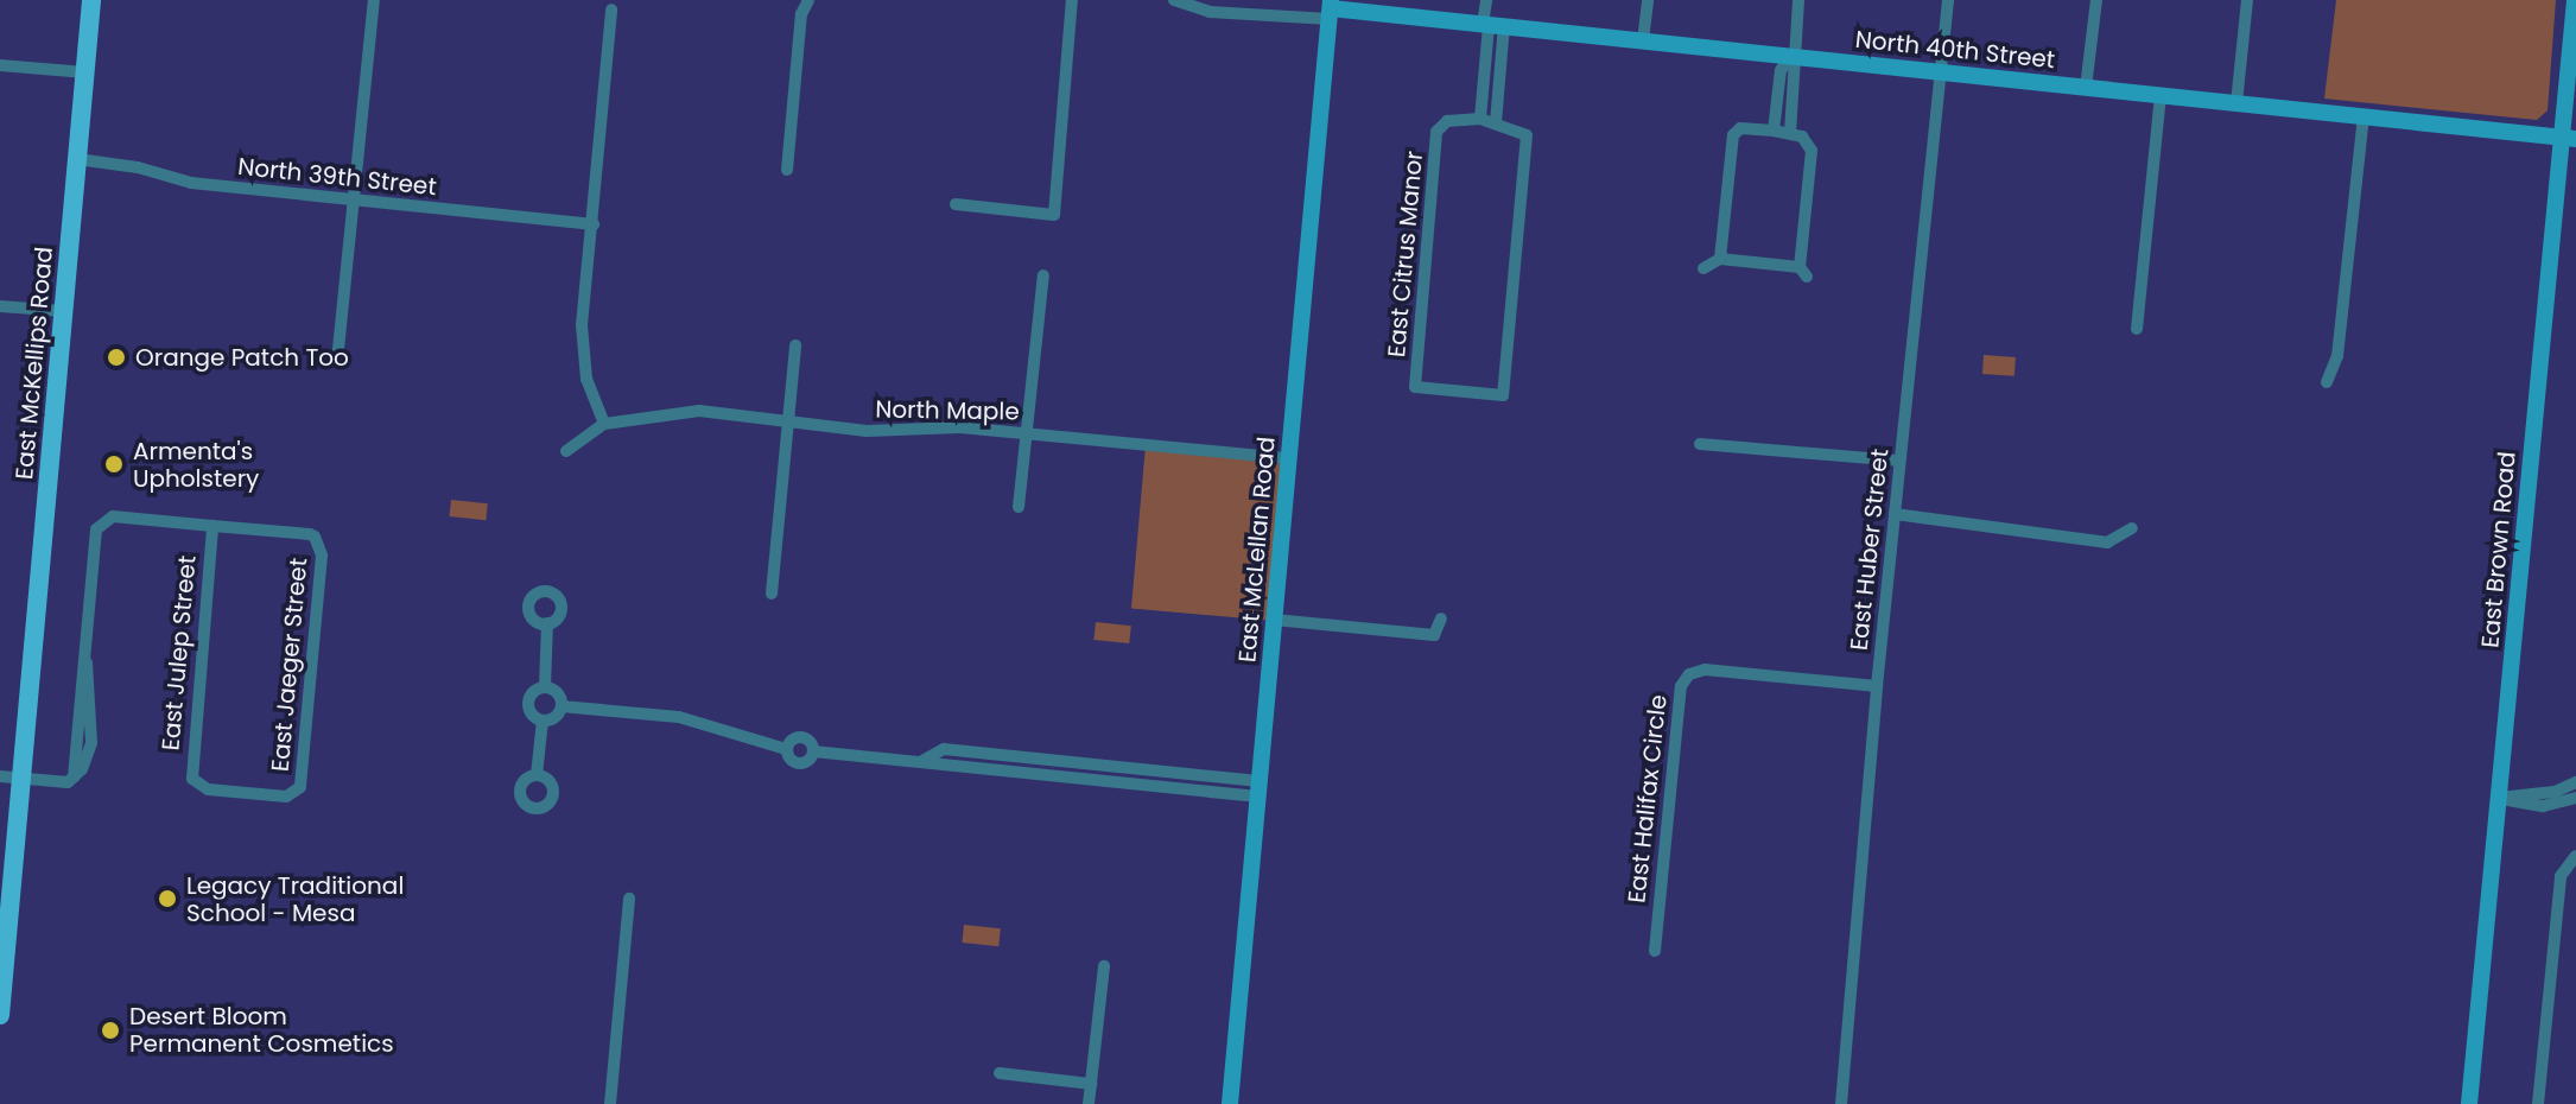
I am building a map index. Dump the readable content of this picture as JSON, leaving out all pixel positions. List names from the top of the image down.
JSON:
{
  "streets": {
    "main road": ["East McKellips Road"],
    "street": [
      "North 40th Street",
      "North 39th Street",
      "East Citrus Manor",
      "North Maple",
      "East McLellan Road",
      "East Huber Street",
      "East Brown Road",
      "East Julep Street",
      "East Jaeger Street",
      "East Halifax Circle"
    ]
  },
  "crossings": [
    ["North 40th Street", "East McLellan Road"],
    ["North 40th Street", "East Huber Street"],
    ["North 40th Street", "East Brown Road"],
    ["North 39th Street", "East McKellips Road"],
    ["North Maple", "East McLellan Road"],
    ["East Huber Street", "East Halifax Circle"],
    ["East Julep Street", "East Jaeger Street"]
  ],
  "places": [
    "Orange Patch Too",
    "Armenta's Upholstery",
    "Legacy Traditional School - Mesa",
    "Desert Bloom Permanent Cosmetics"
  ]
}
